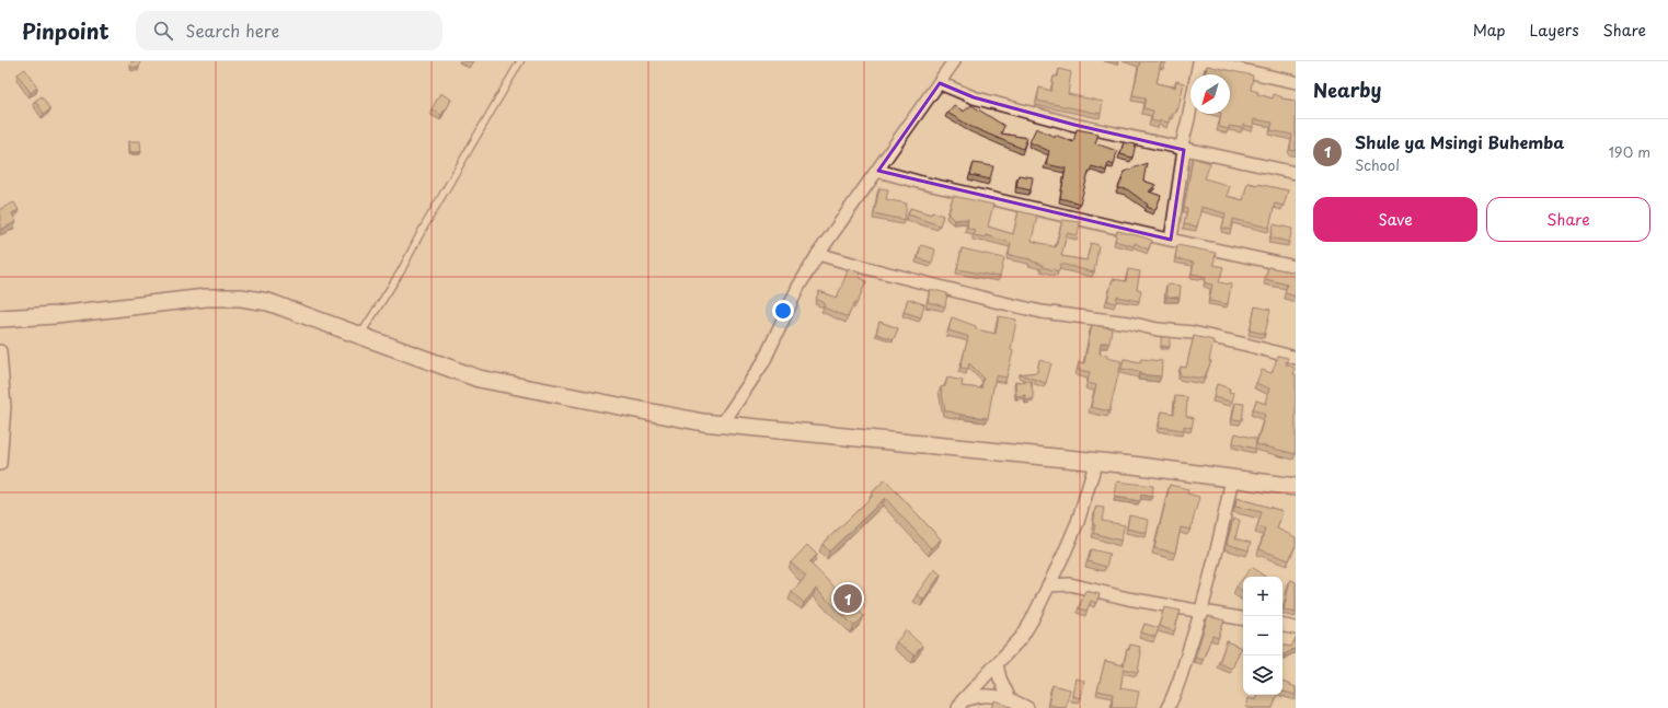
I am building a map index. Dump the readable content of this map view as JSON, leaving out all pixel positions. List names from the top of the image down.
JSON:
{
  "north": "bottom left",
  "page": {
    "header": "Pinpoint",
    "search": "Search here",
    "nav": ["Map", "Layers", "Share"],
    "heading": "Nearby",
    "list": [
      {
        "mark": "1",
        "name": "Shule ya Msingi Buhemba",
        "note": "School",
        "value": "190 m"
      }
    ],
    "buttons": ["Save", "Share"],
    "map_buttons": ["+", "−"],
    "pins": "1"
  }
}
